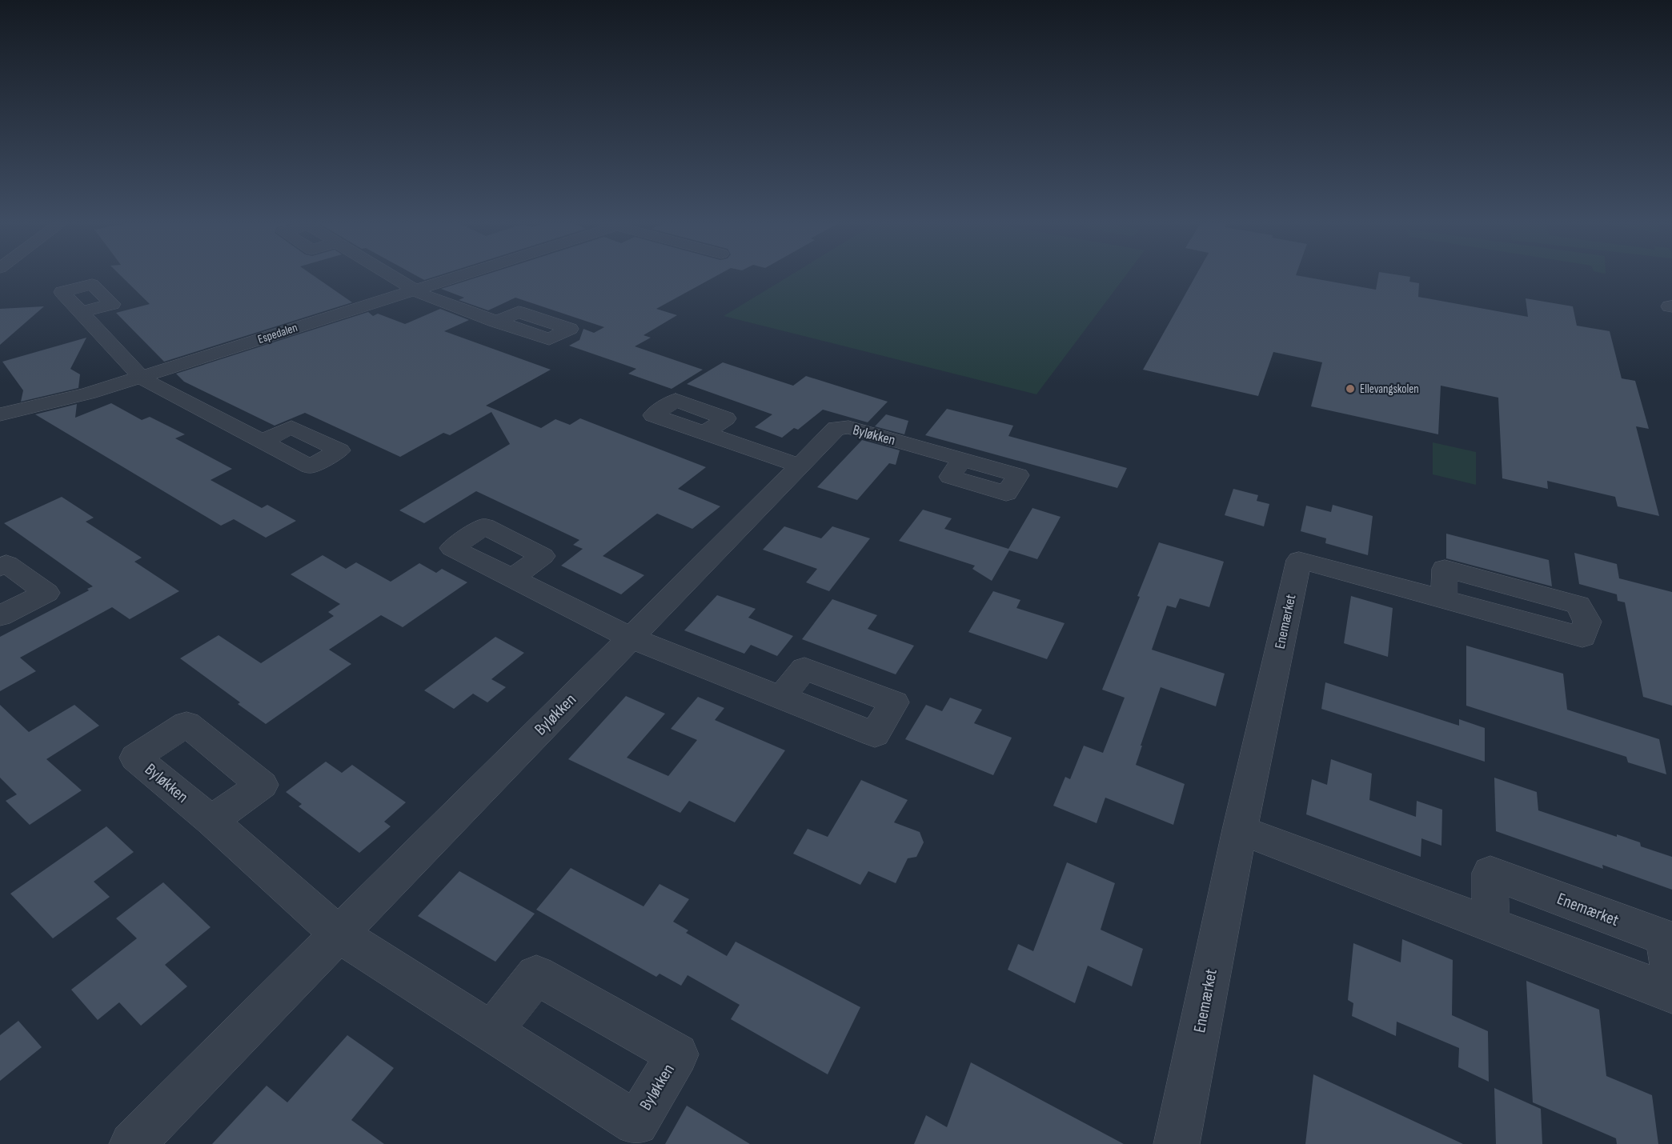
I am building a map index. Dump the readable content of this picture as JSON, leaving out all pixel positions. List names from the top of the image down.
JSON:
{
  "streets": {
    "street": ["Espedalen", "Byløkken", "Enemærket"]
  },
  "places": ["Ellevangskolen"]
}
